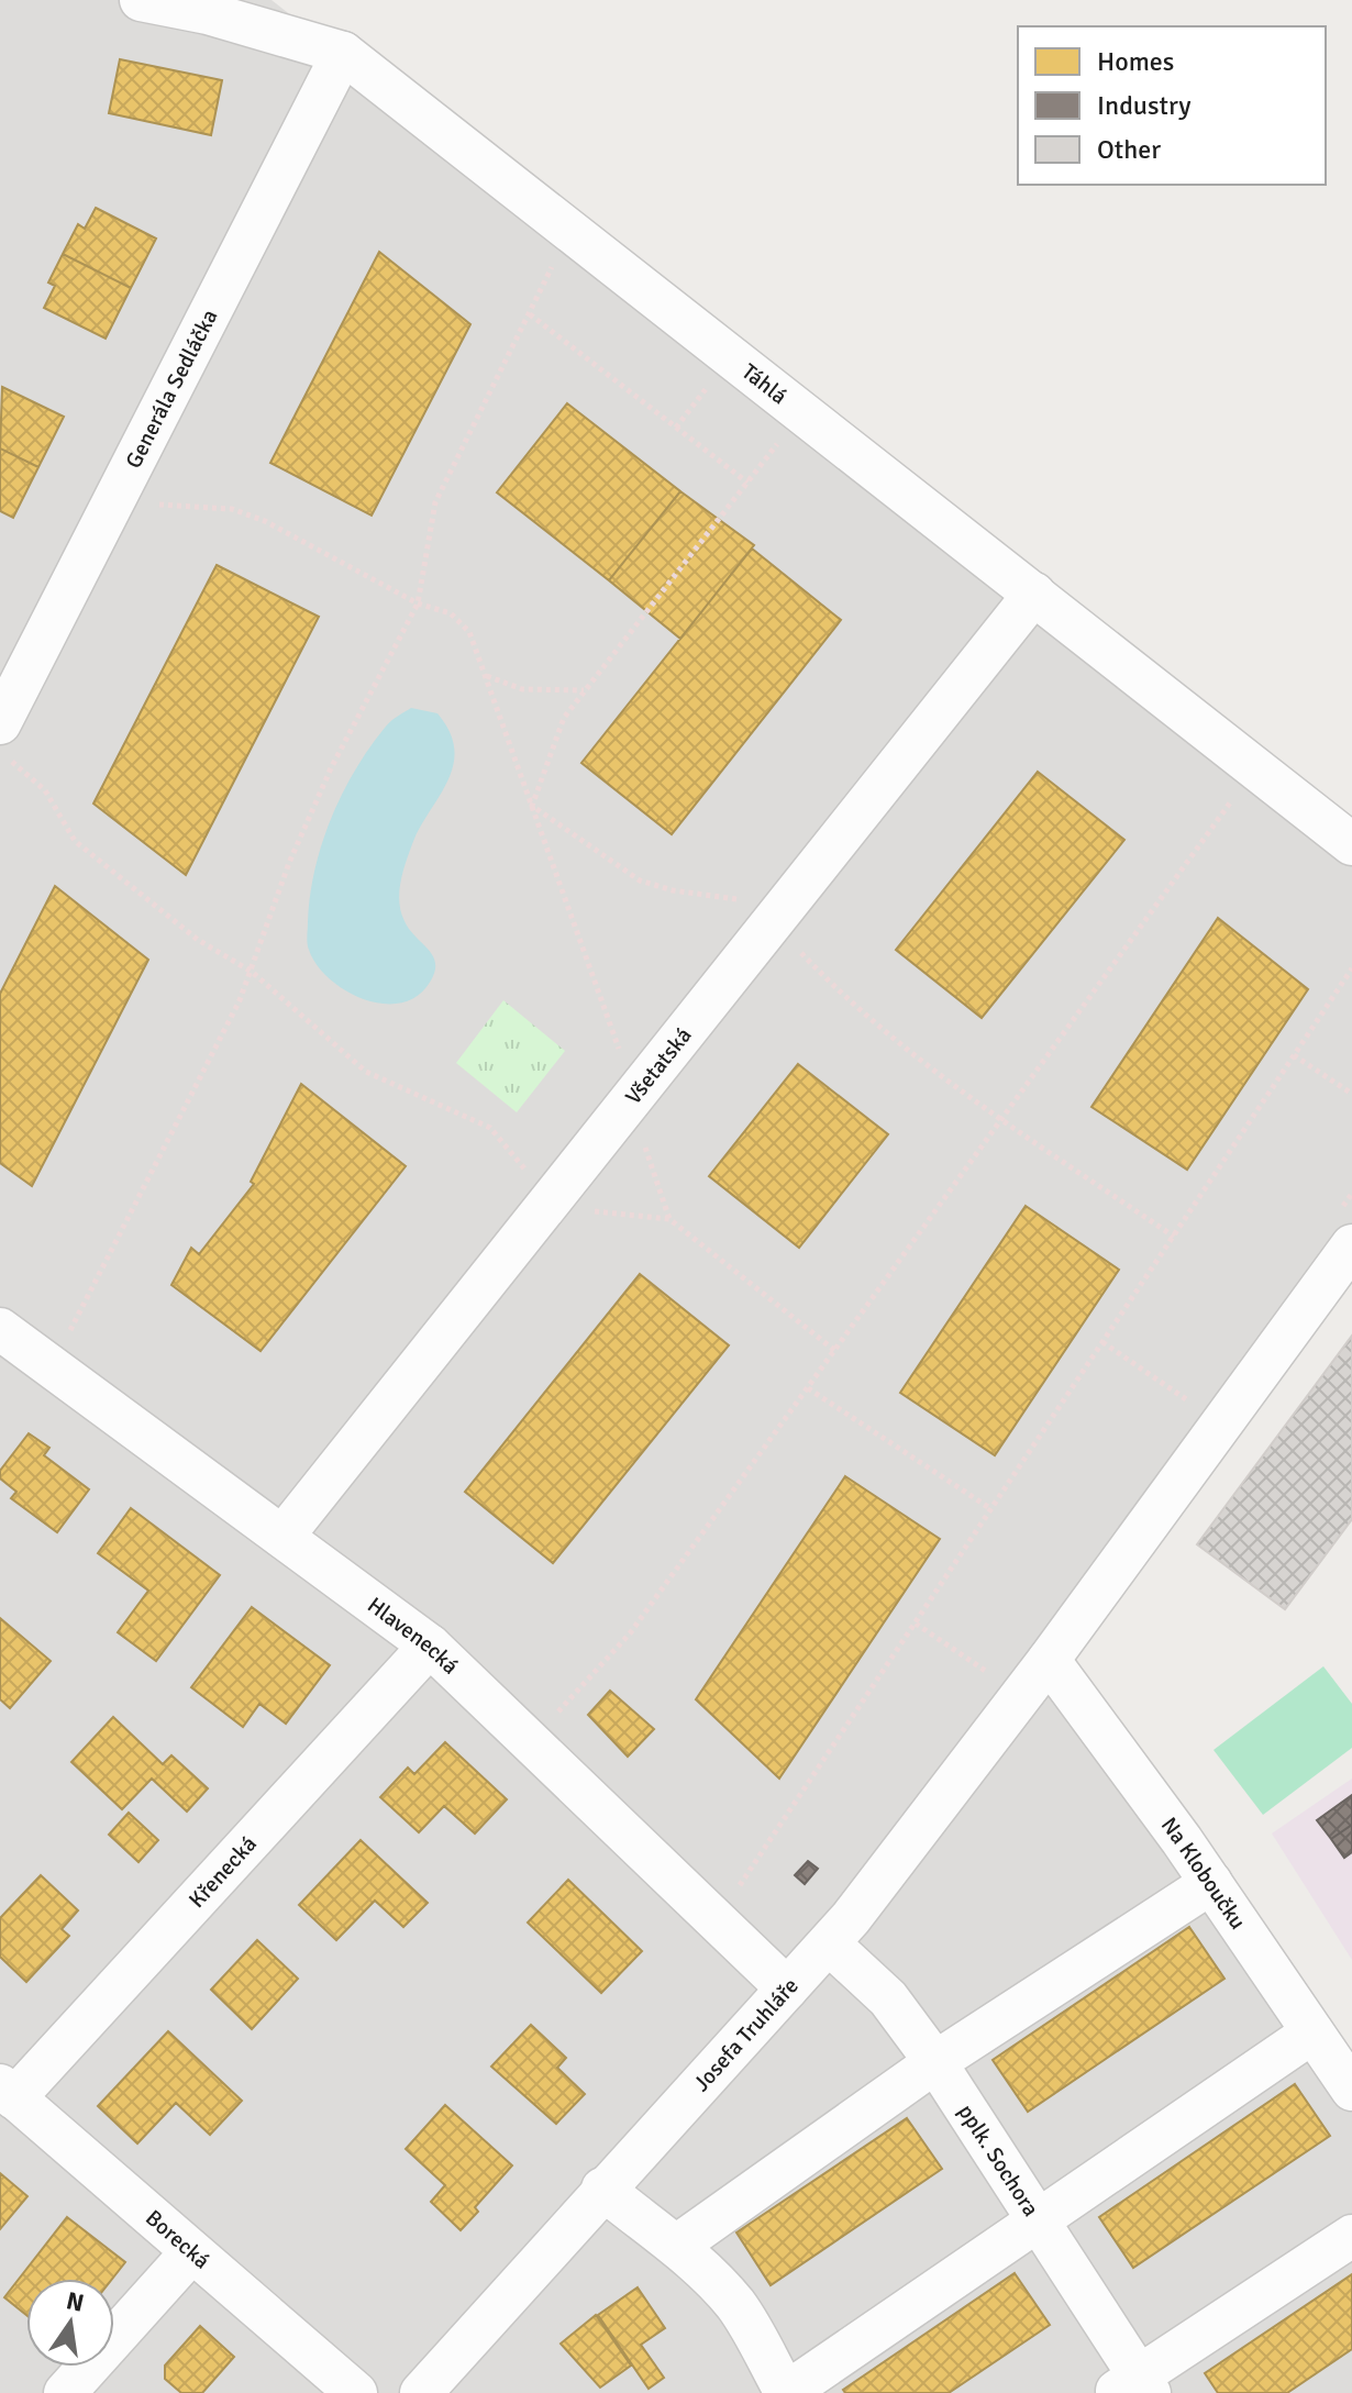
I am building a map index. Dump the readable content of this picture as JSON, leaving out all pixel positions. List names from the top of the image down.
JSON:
{
  "streets": {
    "street": [
      "Táhlá",
      "Generála Sedláčka",
      "Všetatská",
      "Hlavenecká",
      "Křenecká",
      "Na Kloboučku",
      "Josefa Truhláře",
      "pplk. Sochora",
      "Borecká"
    ]
  },
  "crossings": [
    ["Táhlá", "Generála Sedláčka"],
    ["Táhlá", "Všetatská"],
    ["Všetatská", "Hlavenecká"],
    ["Hlavenecká", "Křenecká"],
    ["Hlavenecká", "Josefa Truhláře"],
    ["Křenecká", "Borecká"],
    ["Na Kloboučku", "Josefa Truhláře"],
    ["Josefa Truhláře", "pplk. Sochora"]
  ],
  "legend": ["Homes", "Industry", "Other"],
  "north": "top"
}
